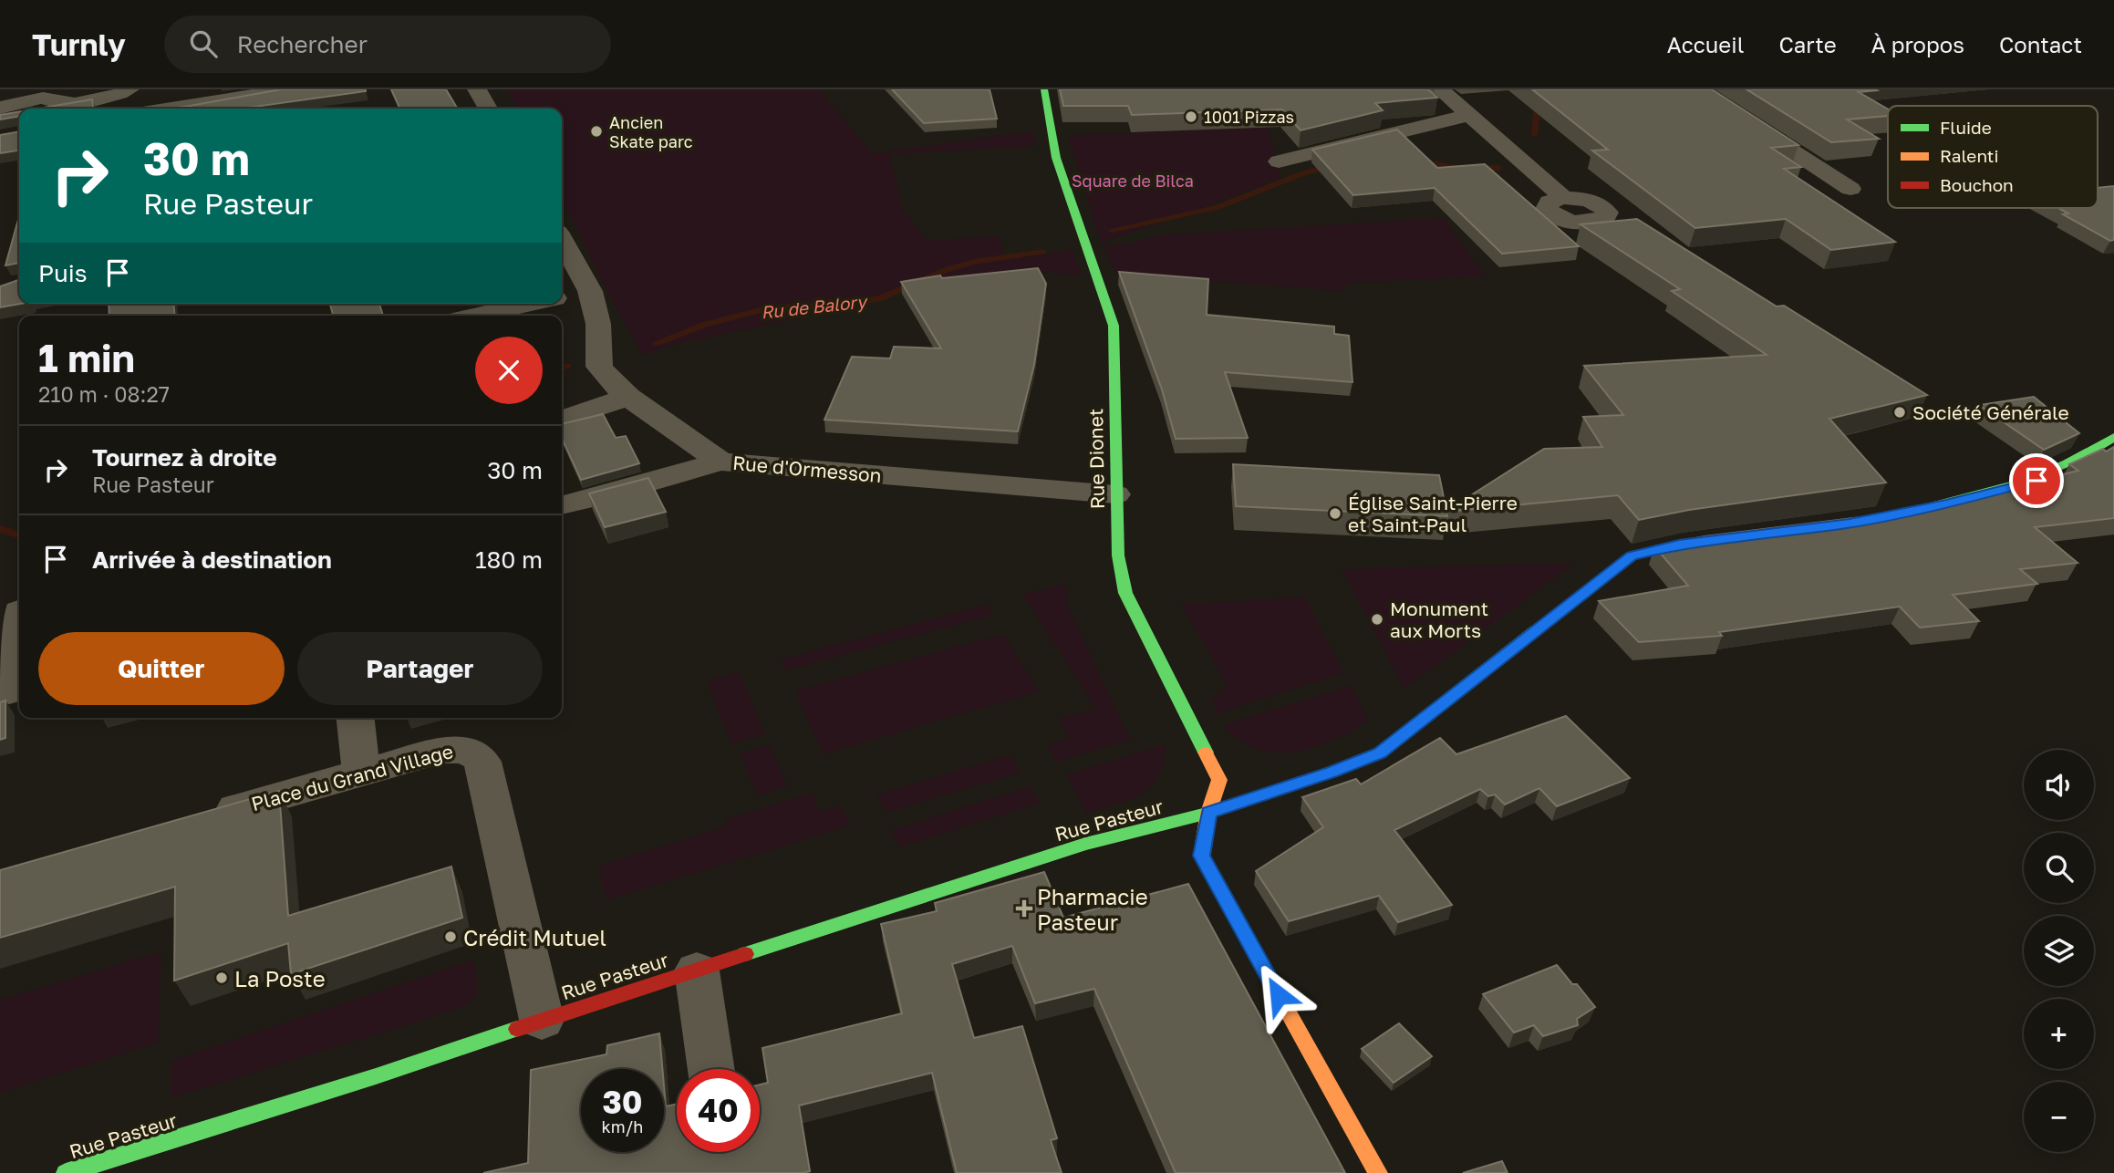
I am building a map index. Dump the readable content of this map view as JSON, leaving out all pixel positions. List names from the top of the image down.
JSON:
{
  "streets": {
    "street": [
      "Rue Dionet",
      "Rue d'Ormesson",
      "Place du Grand Village",
      "Rue Pasteur"
    ]
  },
  "crossings": [
    ["Rue Dionet", "Rue d'Ormesson"],
    ["Rue Dionet", "Rue Pasteur"],
    ["Place du Grand Village", "Rue Pasteur"]
  ],
  "water": ["Ru de Balory"],
  "parks": ["Square de Bilca"],
  "places": {
    "other": [
      "1001 Pizzas",
      "Ancien Skate parc",
      "Société Générale",
      "Église Saint-Pierre et Saint-Paul",
      "Monument aux Morts",
      "Crédit Mutuel",
      "La Poste"
    ],
    "health": ["Pharmacie Pasteur"]
  },
  "legend": ["Fluide", "Ralenti", "Bouchon"],
  "page": {
    "header": "Turnly",
    "search": "Rechercher",
    "nav": [
      "Accueil",
      "Carte",
      "À propos",
      "Contact"
    ],
    "turn": ["30 m", "Rue Pasteur"],
    "then": "Puis",
    "heading": ["1 min", "210 m · 08:27"],
    "list": [
      {
        "name": "Tournez à droite",
        "note": "Rue Pasteur",
        "value": "30 m"
      },
      {
        "name": "Arrivée à destination",
        "value": "180 m"
      }
    ],
    "buttons": ["Quitter", "Partager"],
    "map_buttons": ["+", "−"],
    "speed": "30 km/h",
    "limit": "40"
  }
}
